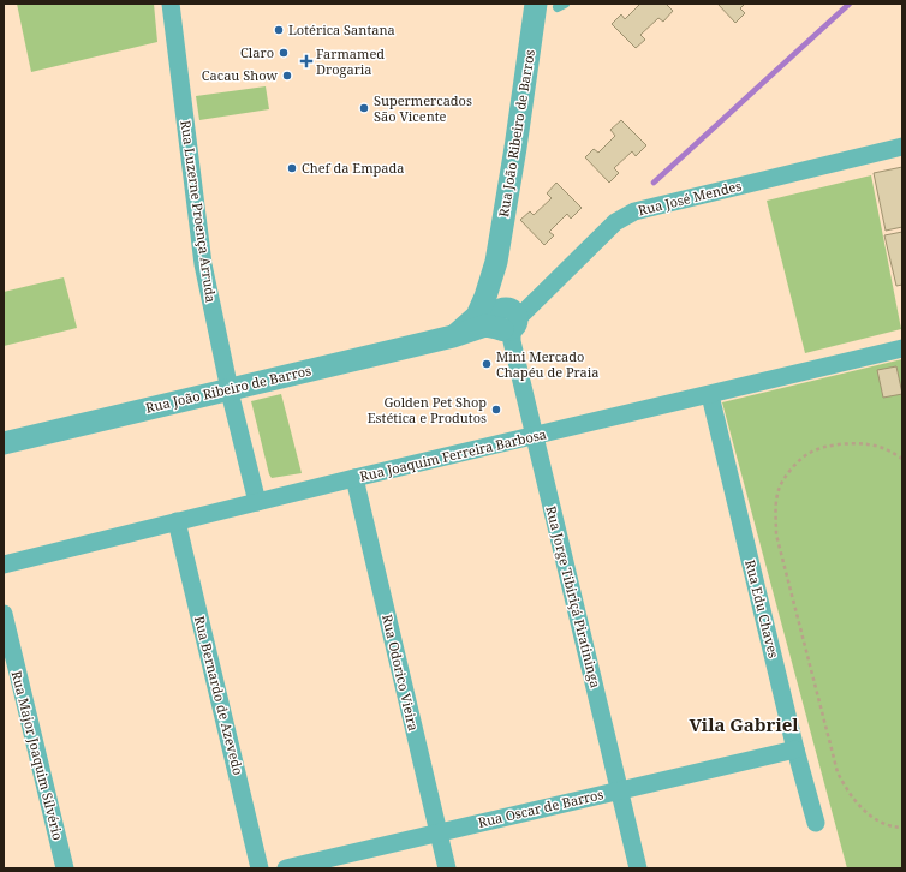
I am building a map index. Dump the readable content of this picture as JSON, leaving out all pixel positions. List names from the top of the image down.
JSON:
{
  "streets": {
    "street": [
      "Rua João Ribeiro de Barros",
      "Rua José Mendes",
      "Rua Luzerne Proença Arruda",
      "Rua Joaquim Ferreira Barbosa",
      "Rua Jorge Tibiriçá Piratininga",
      "Rua Edu Chaves",
      "Rua Odorico Vieira",
      "Rua Bernardo de Azevedo",
      "Rua Major Joaquim Silvério",
      "Rua Oscar de Barros"
    ]
  },
  "crossings": [
    ["Rua João Ribeiro de Barros", "Rua José Mendes"],
    ["Rua João Ribeiro de Barros", "Rua Luzerne Proença Arruda"],
    ["Rua João Ribeiro de Barros", "Rua Jorge Tibiriçá Piratininga"],
    ["Rua José Mendes", "Rua Jorge Tibiriçá Piratininga"],
    ["Rua Luzerne Proença Arruda", "Rua Joaquim Ferreira Barbosa"],
    ["Rua Joaquim Ferreira Barbosa", "Rua Jorge Tibiriçá Piratininga"],
    ["Rua Joaquim Ferreira Barbosa", "Rua Edu Chaves"],
    ["Rua Joaquim Ferreira Barbosa", "Rua Odorico Vieira"],
    ["Rua Joaquim Ferreira Barbosa", "Rua Bernardo de Azevedo"],
    ["Rua Jorge Tibiriçá Piratininga", "Rua Oscar de Barros"],
    ["Rua Edu Chaves", "Rua Oscar de Barros"],
    ["Rua Odorico Vieira", "Rua Oscar de Barros"]
  ],
  "districts": ["Vila Gabriel"],
  "places": {
    "other": [
      "Lotérica Santana",
      "Claro",
      "Cacau Show",
      "Supermercados São Vicente",
      "Chef da Empada",
      "Mini Mercado Chapéu de Praia",
      "Golden Pet Shop Estética e Produtos"
    ],
    "health": ["Farmamed Drogaria"]
  }
}
